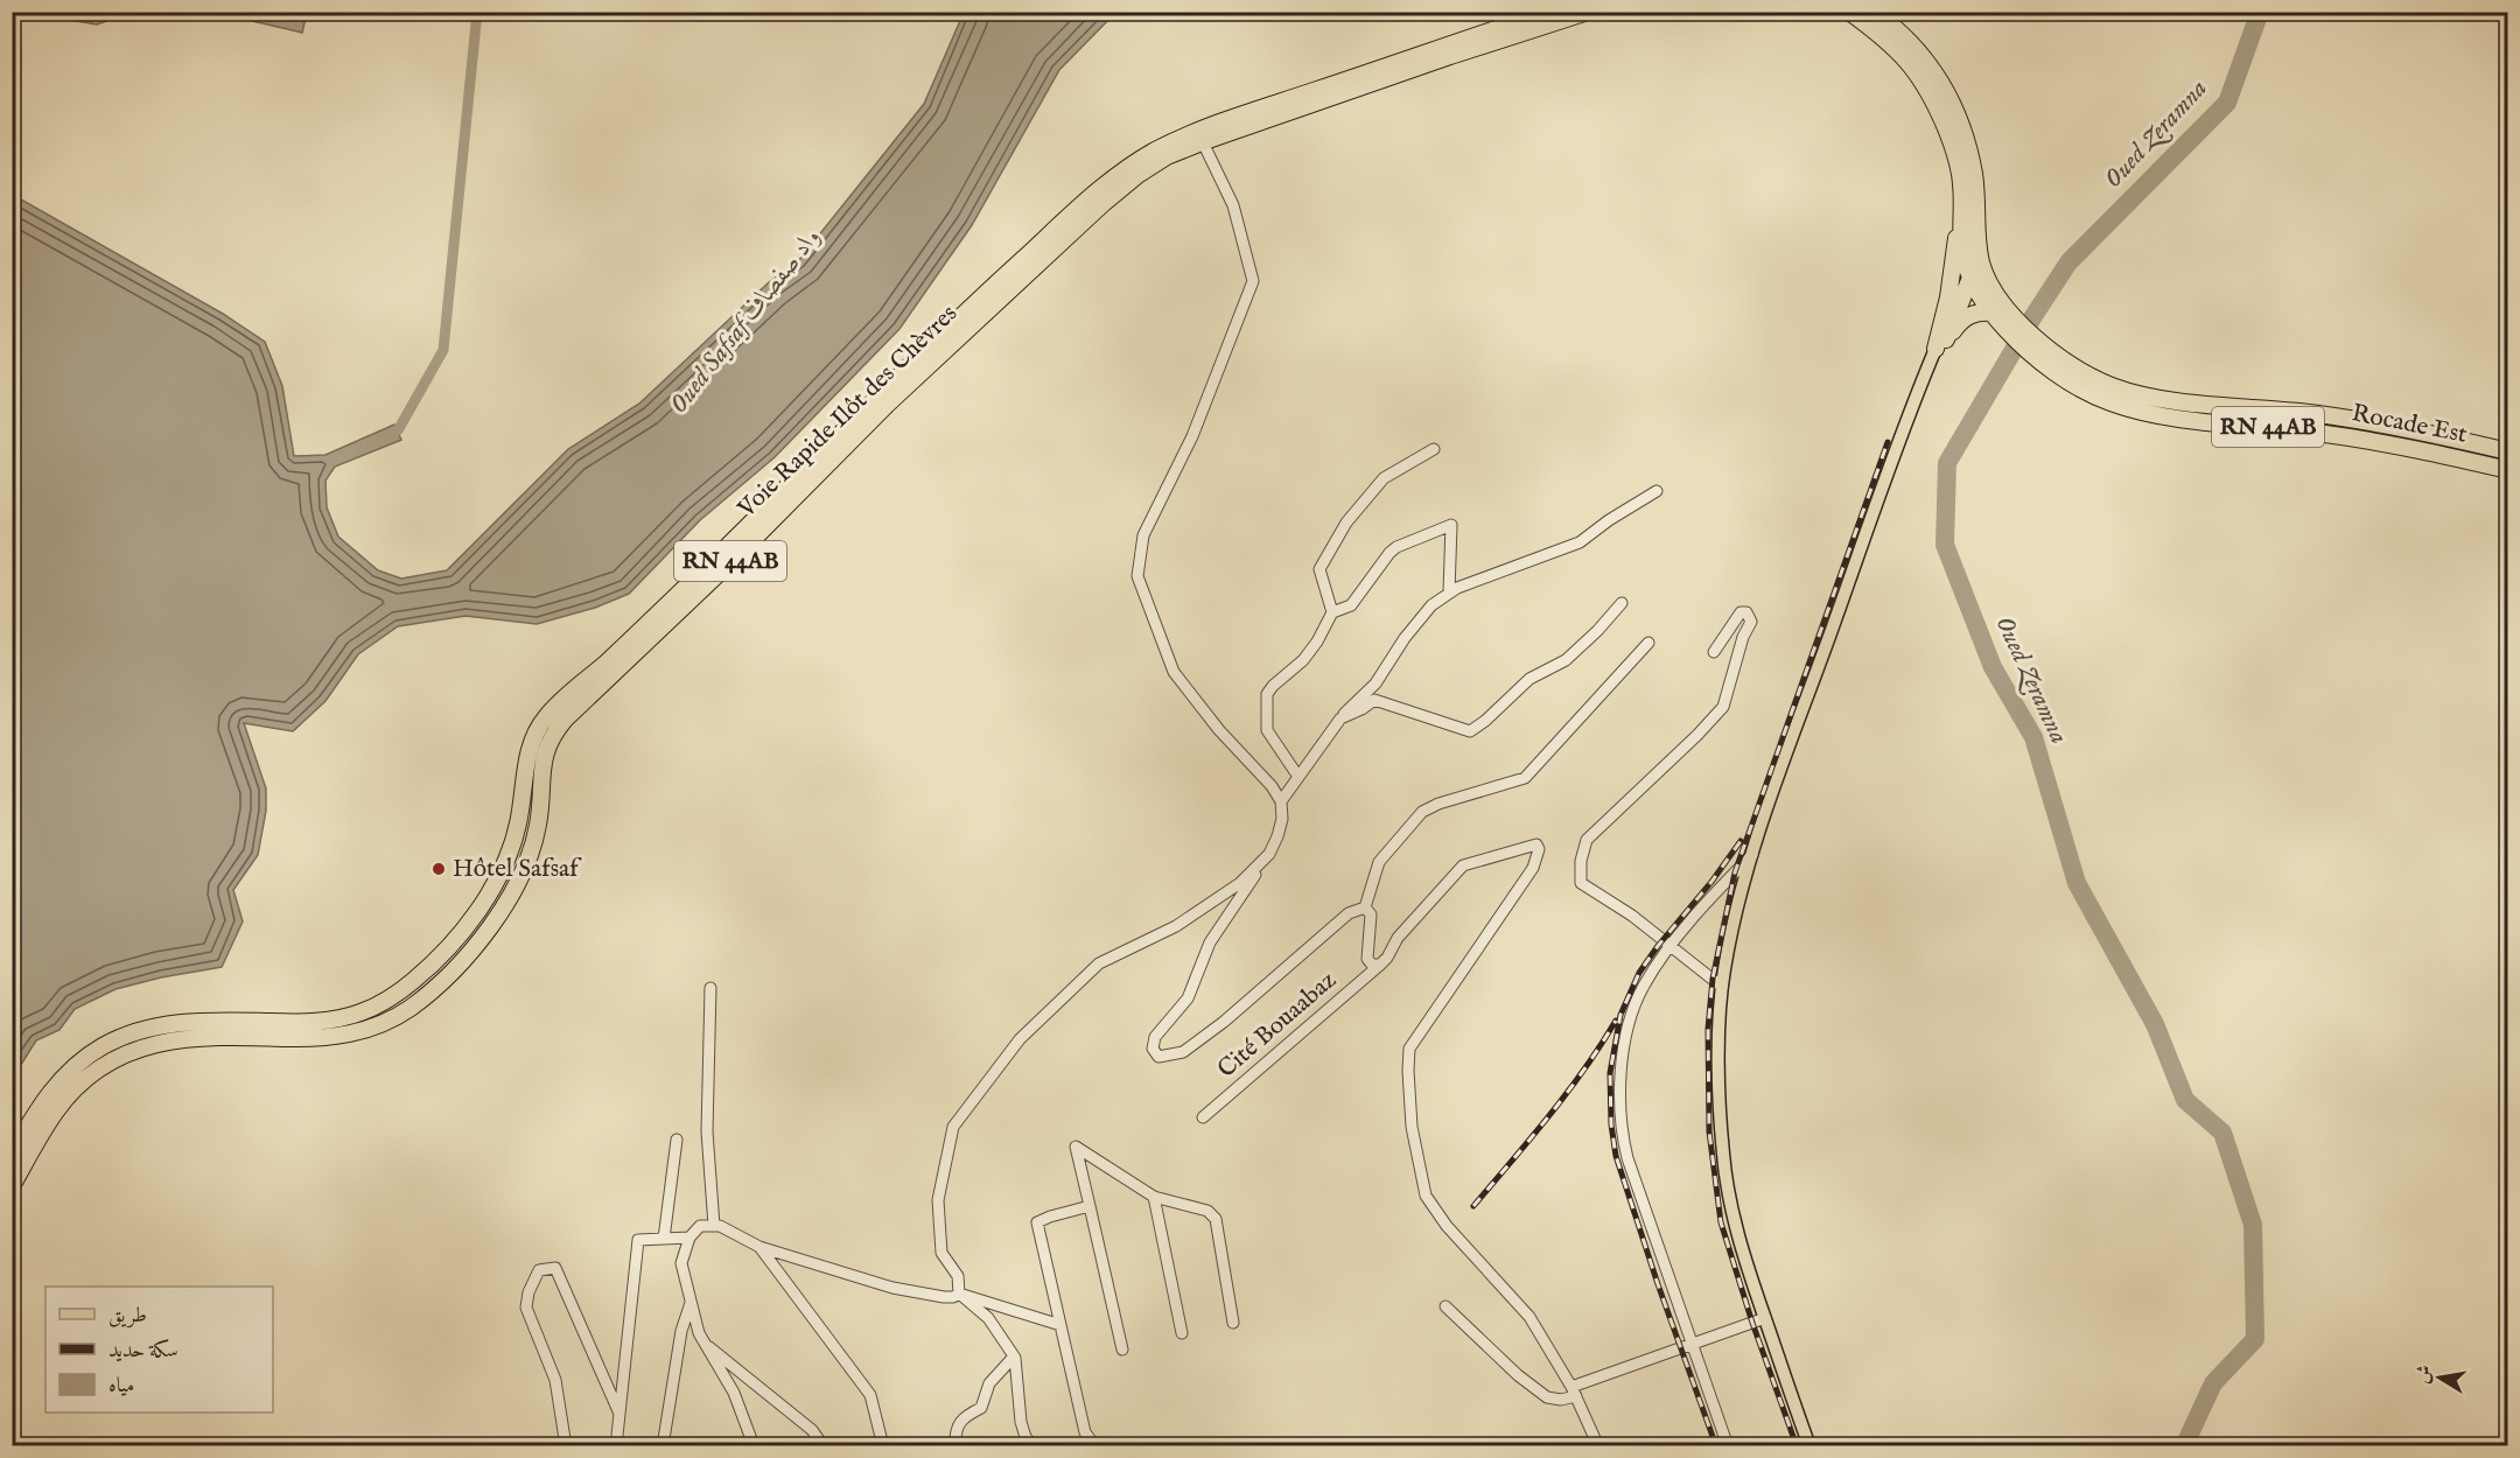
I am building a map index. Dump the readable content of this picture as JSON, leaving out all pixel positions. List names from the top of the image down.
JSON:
{
  "streets": {
    "highway": ["Voie Rapide Ilôt des Chèvres", "Rocade Est", "RN 44AB"],
    "street": ["Cité Bouaabaz"]
  },
  "crossings": [
    ["Rocade Est", "RN 44AB"]
  ],
  "water": ["Oued Zeramna", "Oued Safsaf واد صفصاف"],
  "places": ["Hôtel Safsaf"],
  "legend": ["طريق", "سكة حديد", "مياه"],
  "north": "left"
}
